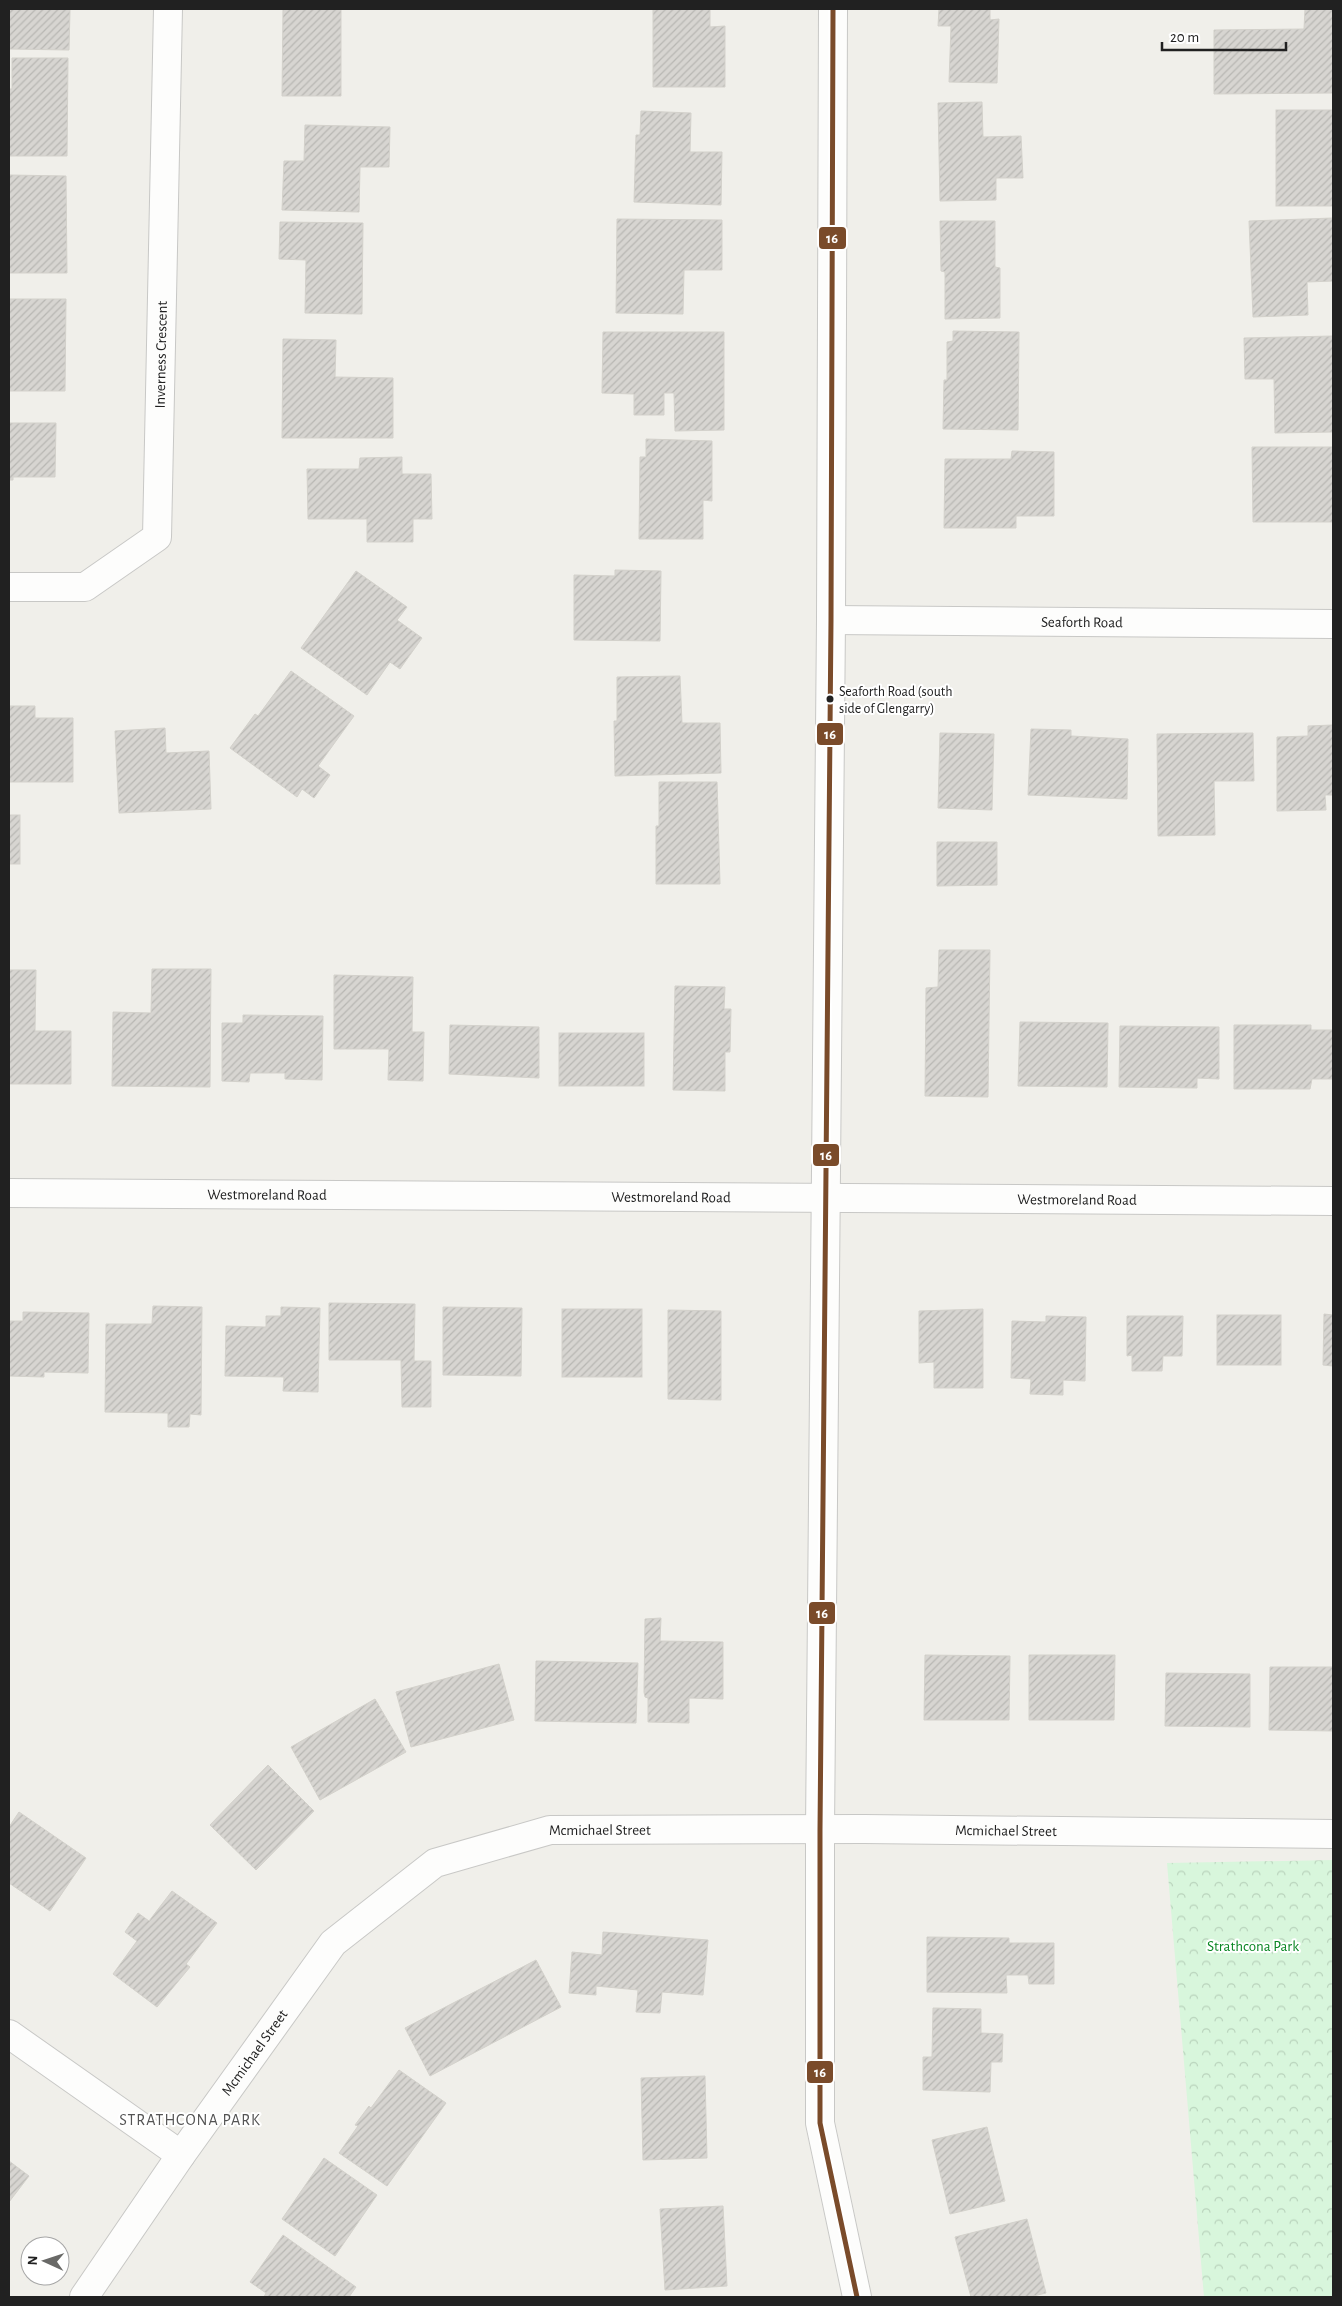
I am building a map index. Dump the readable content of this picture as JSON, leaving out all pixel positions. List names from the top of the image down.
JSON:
{
  "streets": {
    "street": [
      "Inverness Crescent",
      "Seaforth Road",
      "Westmoreland Road",
      "Mcmichael Street"
    ]
  },
  "districts": ["STRATHCONA PARK"],
  "parks": ["Strathcona Park"],
  "places": ["Seaforth Road (south side of Glengarry)"],
  "lines": ["transit line 16"],
  "scale_bar": "20 m",
  "north": "left"
}
